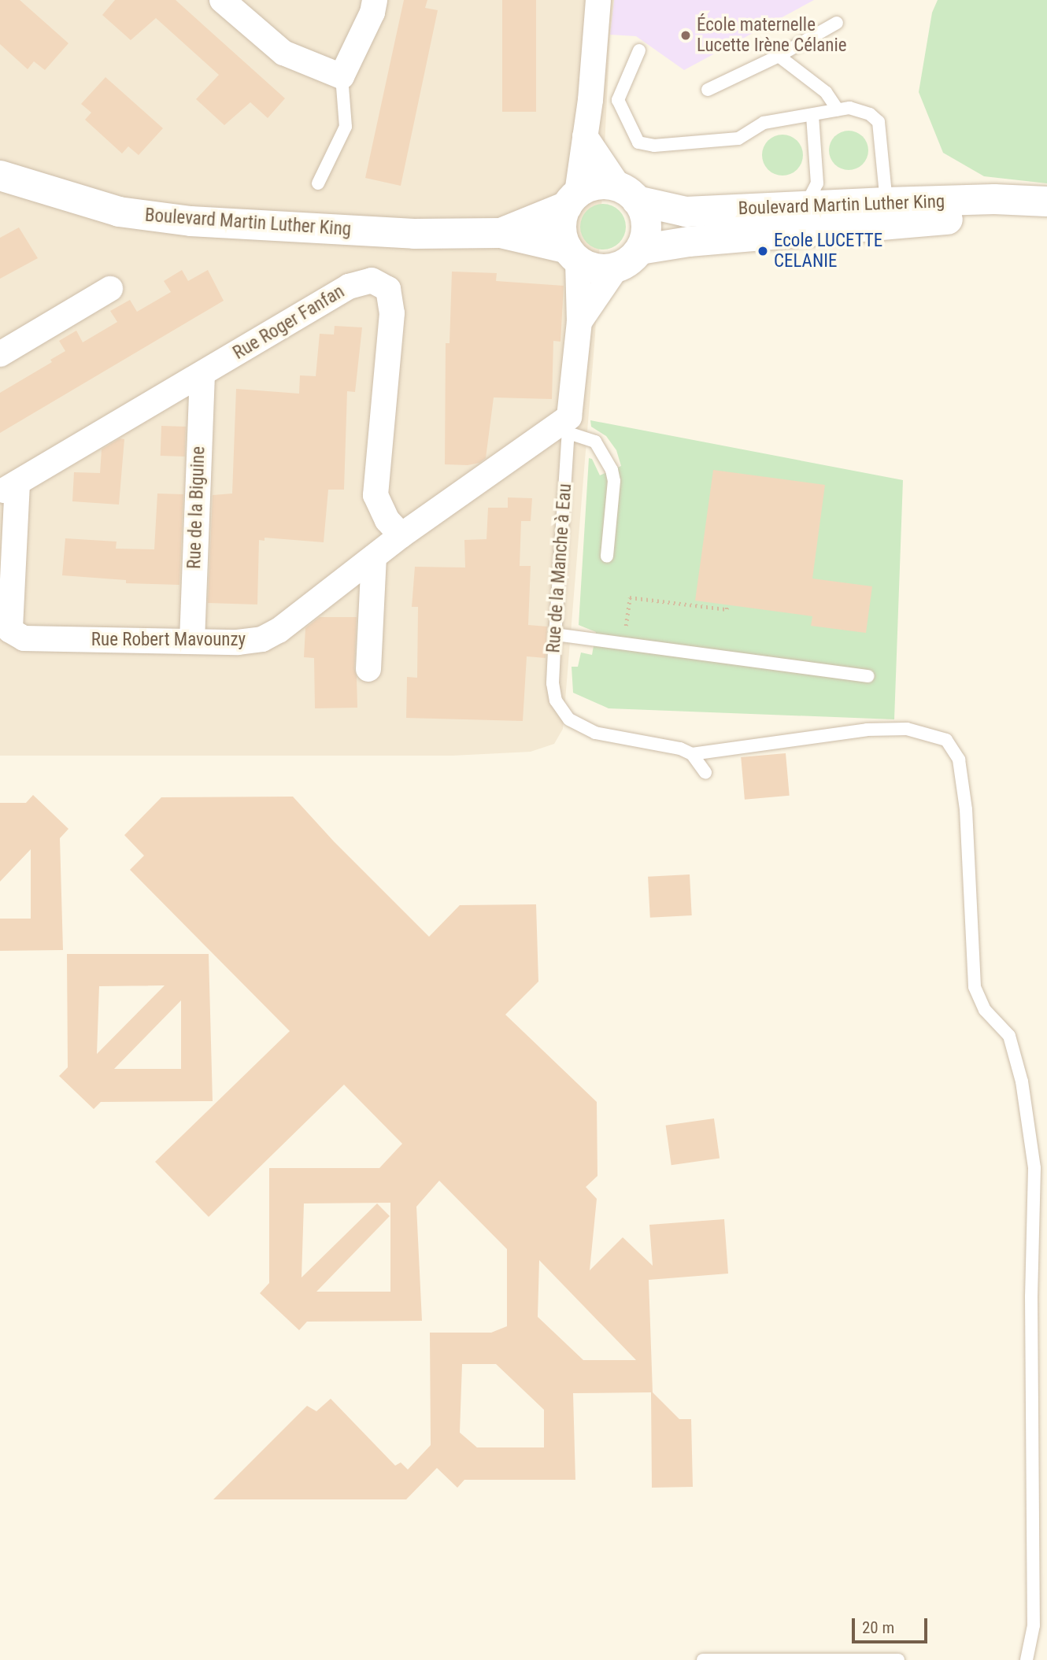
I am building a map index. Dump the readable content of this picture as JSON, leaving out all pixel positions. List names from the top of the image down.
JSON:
{
  "streets": {
    "main road": ["Boulevard Martin Luther King"],
    "street": [
      "Rue Roger Fanfan",
      "Rue de la Biguine",
      "Rue de la Manche à Eau",
      "Rue Robert Mavounzy"
    ]
  },
  "crossings": [
    ["Boulevard Martin Luther King", "Rue de la Manche à Eau"],
    ["Rue Roger Fanfan", "Rue de la Biguine"],
    ["Rue Roger Fanfan", "Rue Robert Mavounzy"],
    ["Rue de la Biguine", "Rue Robert Mavounzy"],
    ["Rue de la Manche à Eau", "Rue Robert Mavounzy"]
  ],
  "places": ["École maternelle Lucette Irène Célanie", "Ecole LUCETTE CELANIE"],
  "scale_bar": "20 m"
}
